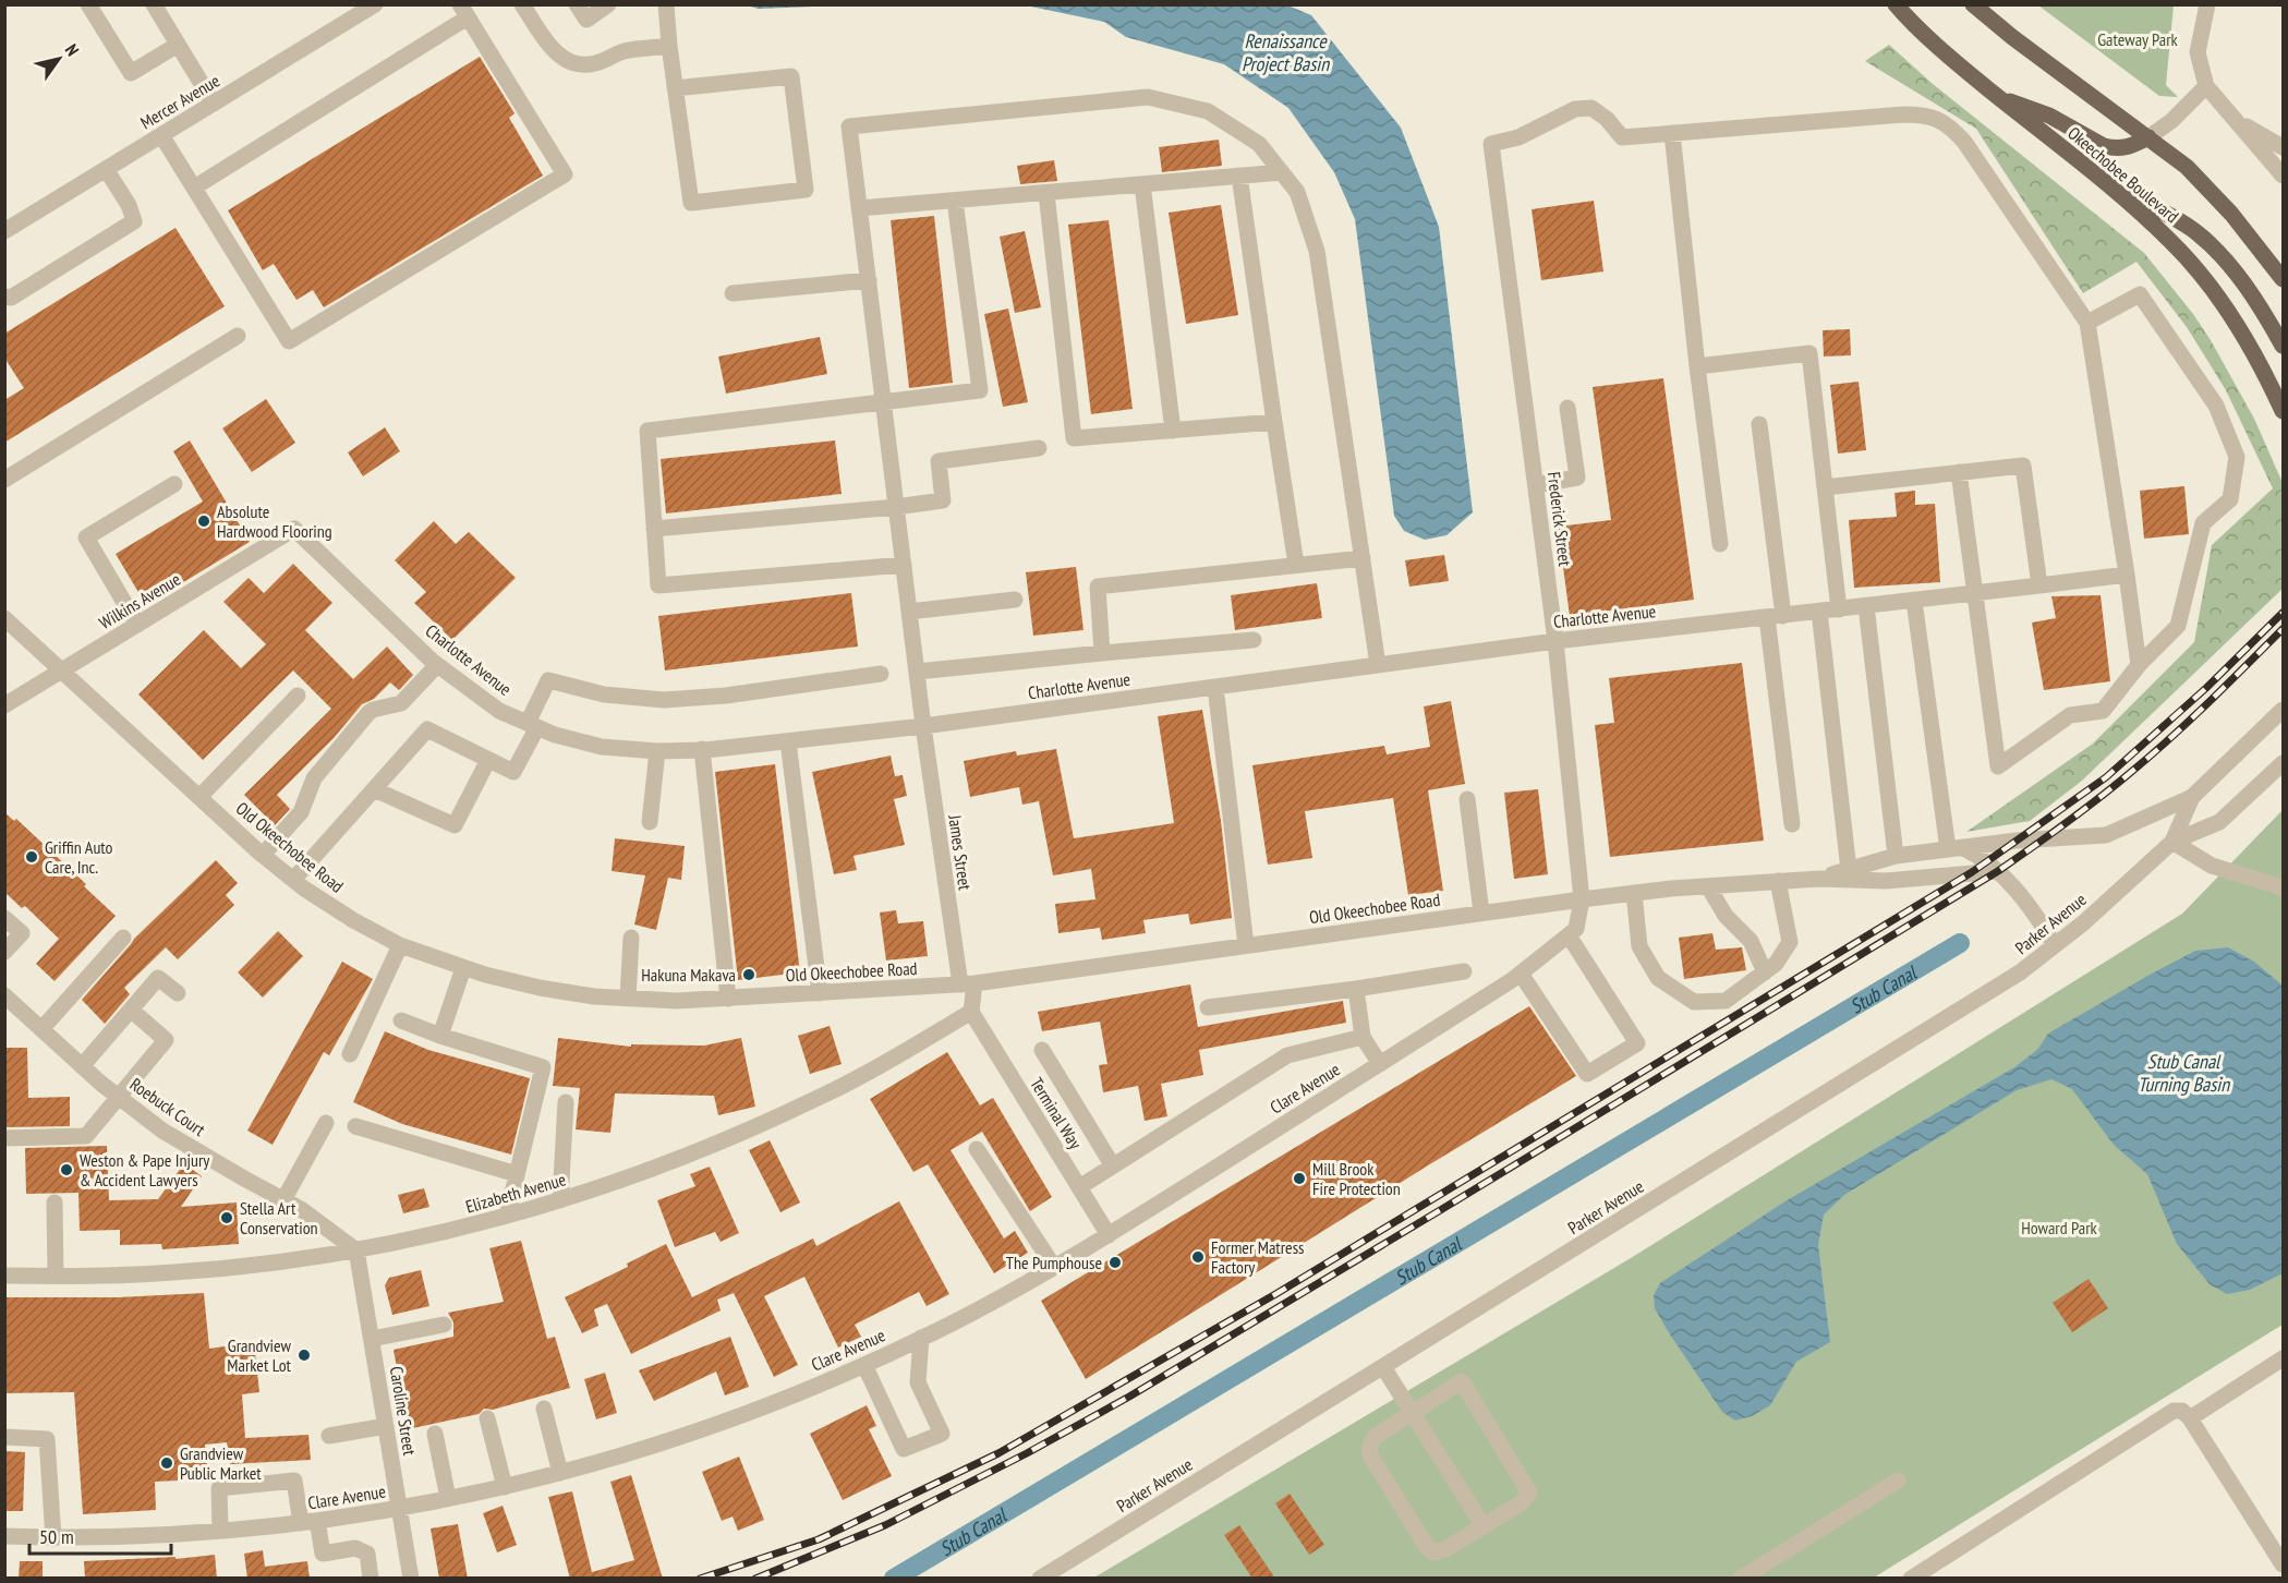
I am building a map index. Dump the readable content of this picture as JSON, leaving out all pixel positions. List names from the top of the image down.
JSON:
{
  "streets": {
    "main road": ["Okeechobee Boulevard"],
    "street": [
      "Mercer Avenue",
      "Frederick Street",
      "Wilkins Avenue",
      "Charlotte Avenue",
      "Old Okeechobee Road",
      "James Street",
      "Parker Avenue",
      "Clare Avenue",
      "Roebuck Court",
      "Terminal Way",
      "Elizabeth Avenue",
      "Caroline Street"
    ]
  },
  "crossings": [
    ["Frederick Street", "Charlotte Avenue"],
    ["Frederick Street", "Old Okeechobee Road"],
    ["Frederick Street", "Clare Avenue"],
    ["Wilkins Avenue", "Charlotte Avenue"],
    ["Wilkins Avenue", "Old Okeechobee Road"],
    ["Charlotte Avenue", "James Street"],
    ["Old Okeechobee Road", "James Street"],
    ["Old Okeechobee Road", "Parker Avenue"],
    ["Old Okeechobee Road", "Clare Avenue"],
    ["Clare Avenue", "Terminal Way"],
    ["Clare Avenue", "Caroline Street"],
    ["Roebuck Court", "Elizabeth Avenue"],
    ["Roebuck Court", "Caroline Street"],
    ["Terminal Way", "Elizabeth Avenue"],
    ["Elizabeth Avenue", "Caroline Street"]
  ],
  "water": ["Renaissance Project Basin", "Stub Canal", "Stub Canal Turning Basin"],
  "parks": ["Gateway Park", "Howard Park"],
  "places": [
    "Absolute Hardwood Flooring",
    "Griffin Auto Care, Inc.",
    "Hakuna Makava",
    "Weston & Pape Injury & Accident Lawyers",
    "Mill Brook Fire Protection",
    "Stella Art Conservation",
    "Former Matress Factory",
    "The Pumphouse",
    "Grandview Market Lot",
    "Grandview Public Market"
  ],
  "scale_bar": "50 m",
  "north": "top right"
}
